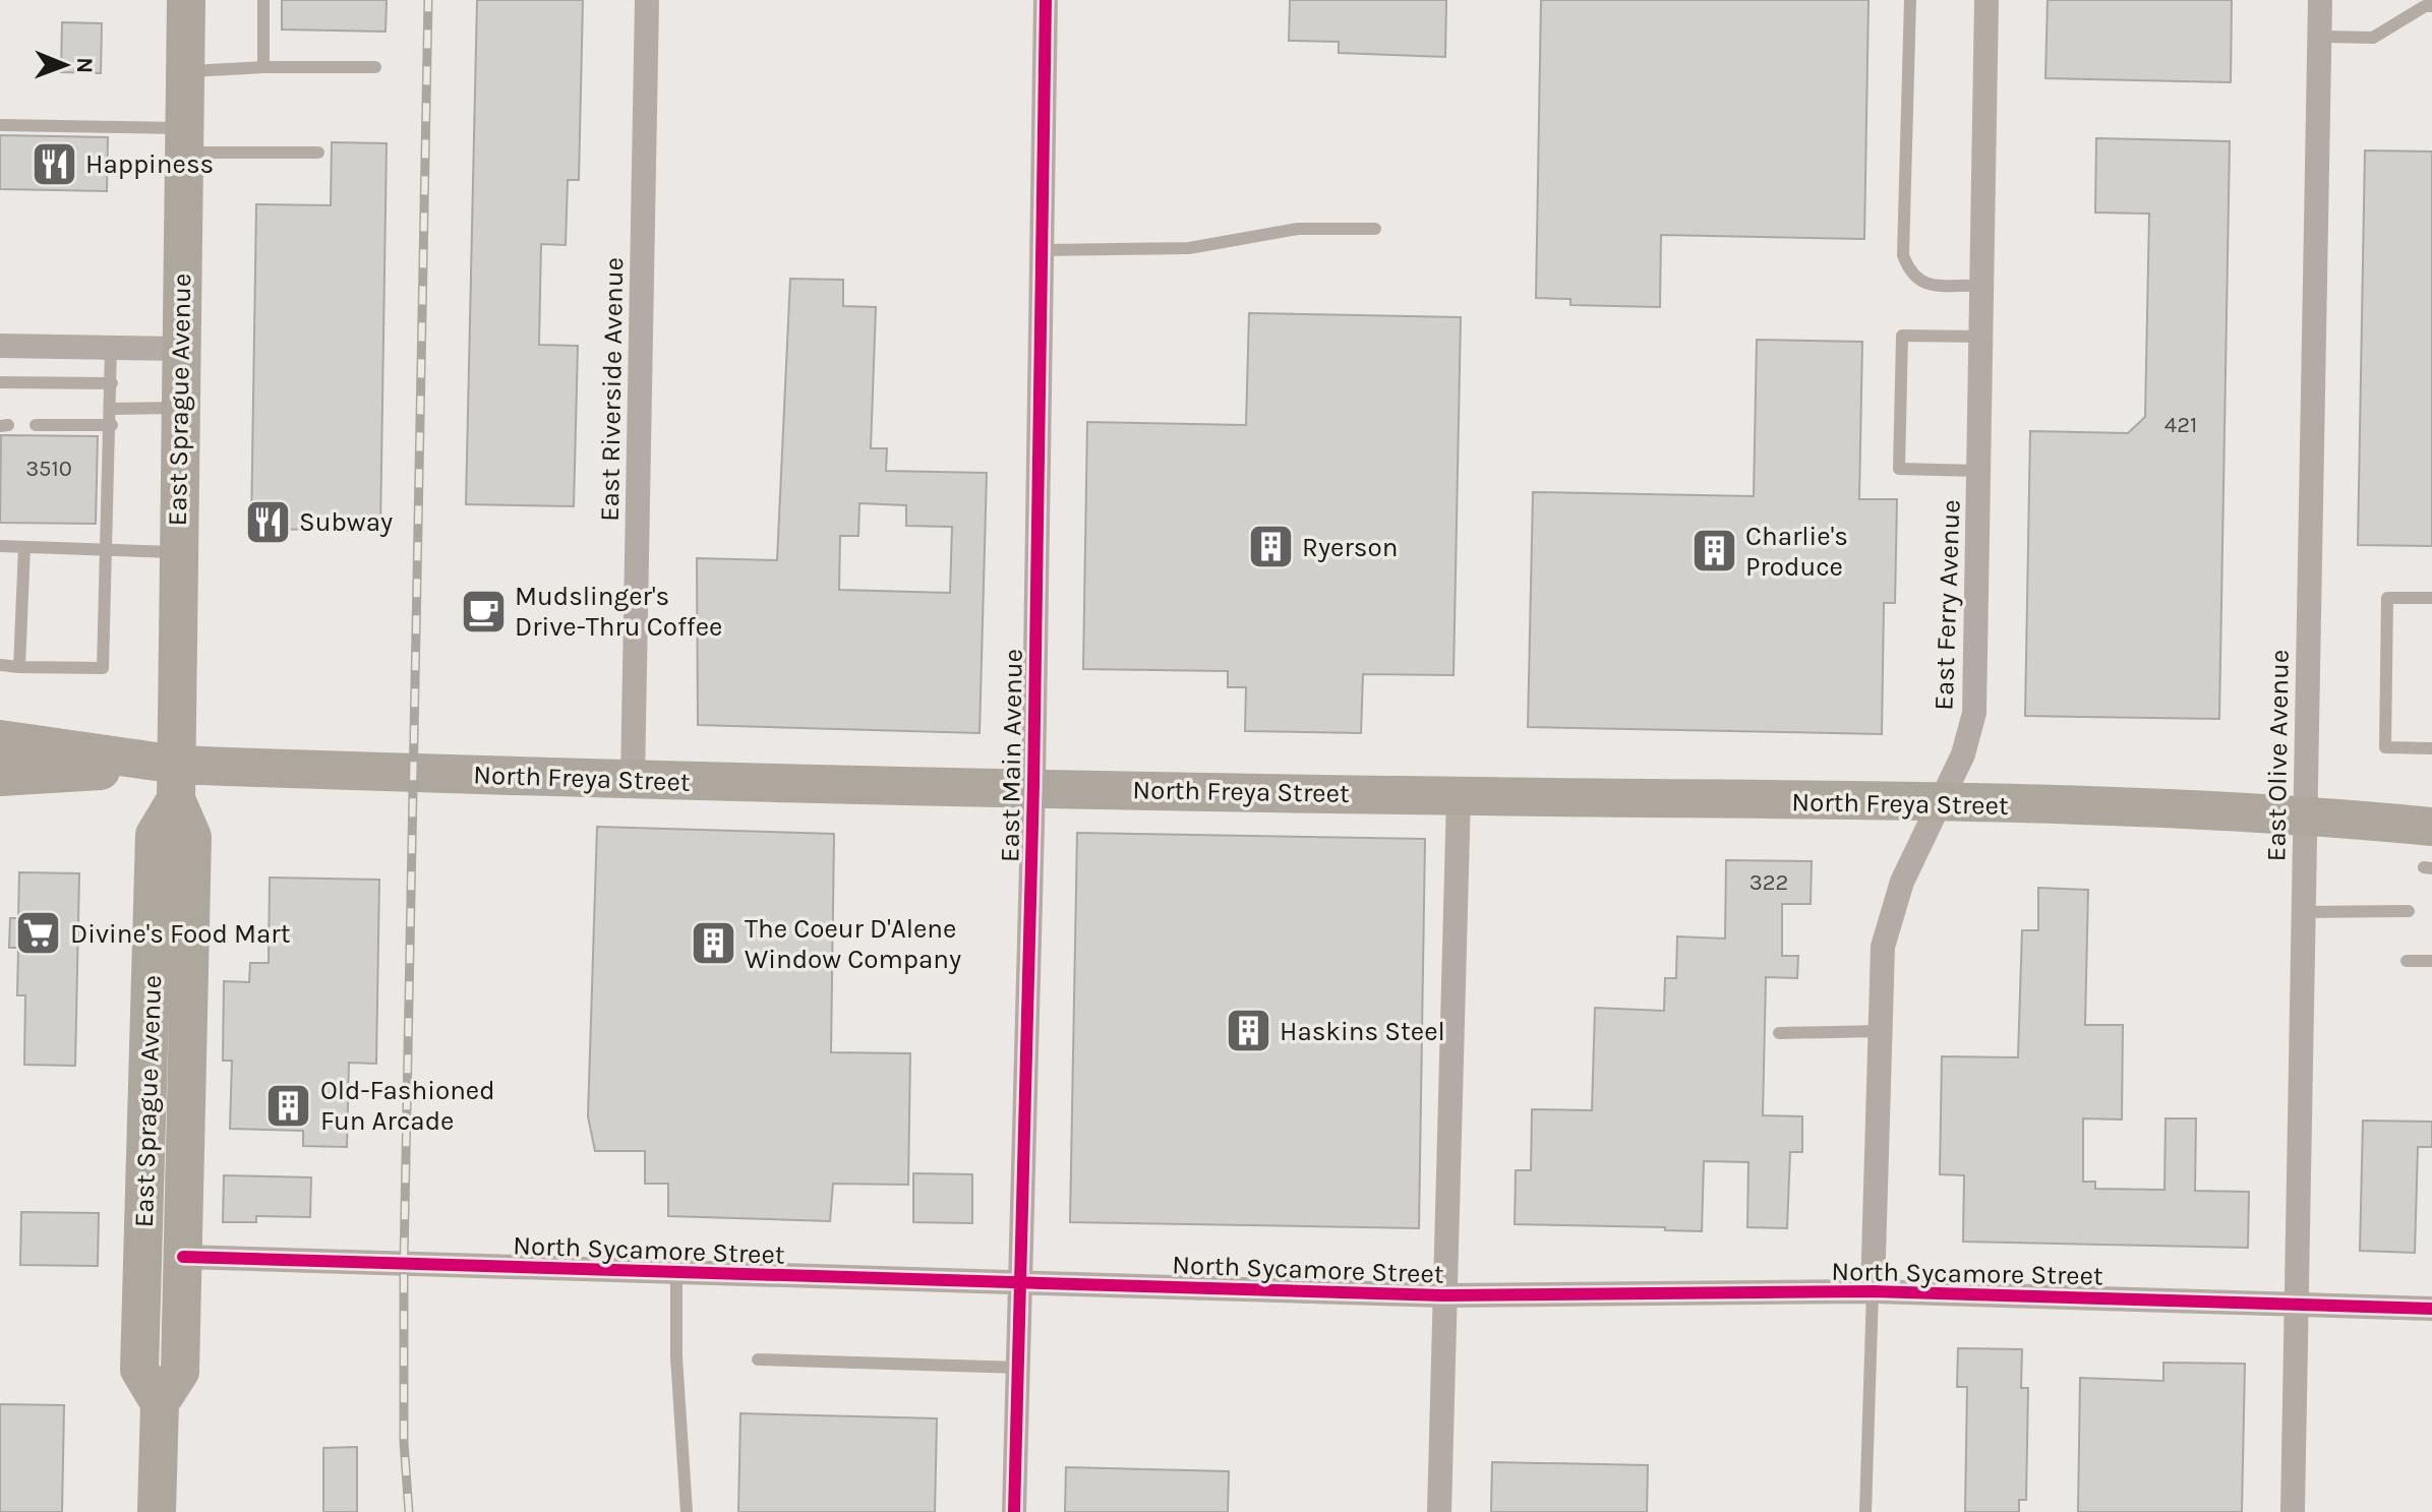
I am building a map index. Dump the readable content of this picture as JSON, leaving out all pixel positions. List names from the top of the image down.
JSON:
{
  "streets": {
    "main road": ["East Sprague Avenue", "North Freya Street"],
    "street": [
      "East Riverside Avenue",
      "East Ferry Avenue",
      "East Main Avenue",
      "East Olive Avenue",
      "North Sycamore Street"
    ]
  },
  "crossings": [
    ["East Riverside Avenue", "North Freya Street"],
    ["East Sprague Avenue", "North Freya Street"],
    ["East Sprague Avenue", "North Sycamore Street"],
    ["East Ferry Avenue", "North Freya Street"],
    ["East Ferry Avenue", "North Sycamore Street"],
    ["East Main Avenue", "North Freya Street"],
    ["East Main Avenue", "North Sycamore Street"],
    ["East Olive Avenue", "North Freya Street"],
    ["East Olive Avenue", "North Sycamore Street"]
  ],
  "places": {
    "restaurant": ["Happiness", "Subway"],
    "building": [
      "Ryerson",
      "Charlie's Produce",
      "The Coeur D'Alene Window Company",
      "Haskins Steel",
      "Old-Fashioned Fun Arcade"
    ],
    "cafe": ["Mudslinger's Drive-Thru Coffee"],
    "supermarket": ["Divine's Food Mart"]
  },
  "house_numbers": ["421", "3510", "322"],
  "north": "right"
}
